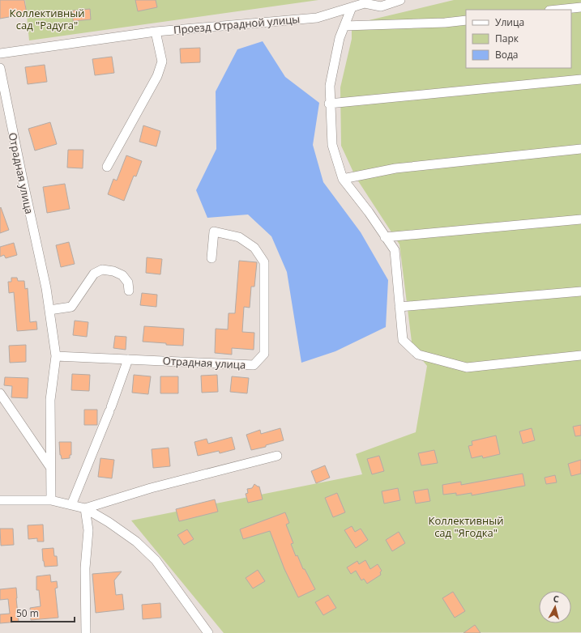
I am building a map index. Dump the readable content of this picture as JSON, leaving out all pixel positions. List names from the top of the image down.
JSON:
{
  "streets": {
    "street": ["Проезд Отрадной улицы", "Отрадная улица"]
  },
  "parks": ["Коллективный сад \"Радуга\"", "Коллективный сад \"Ягодка\""],
  "legend": ["Улица", "Парк", "Вода"],
  "scale_bar": "50 m",
  "north": "top"
}
